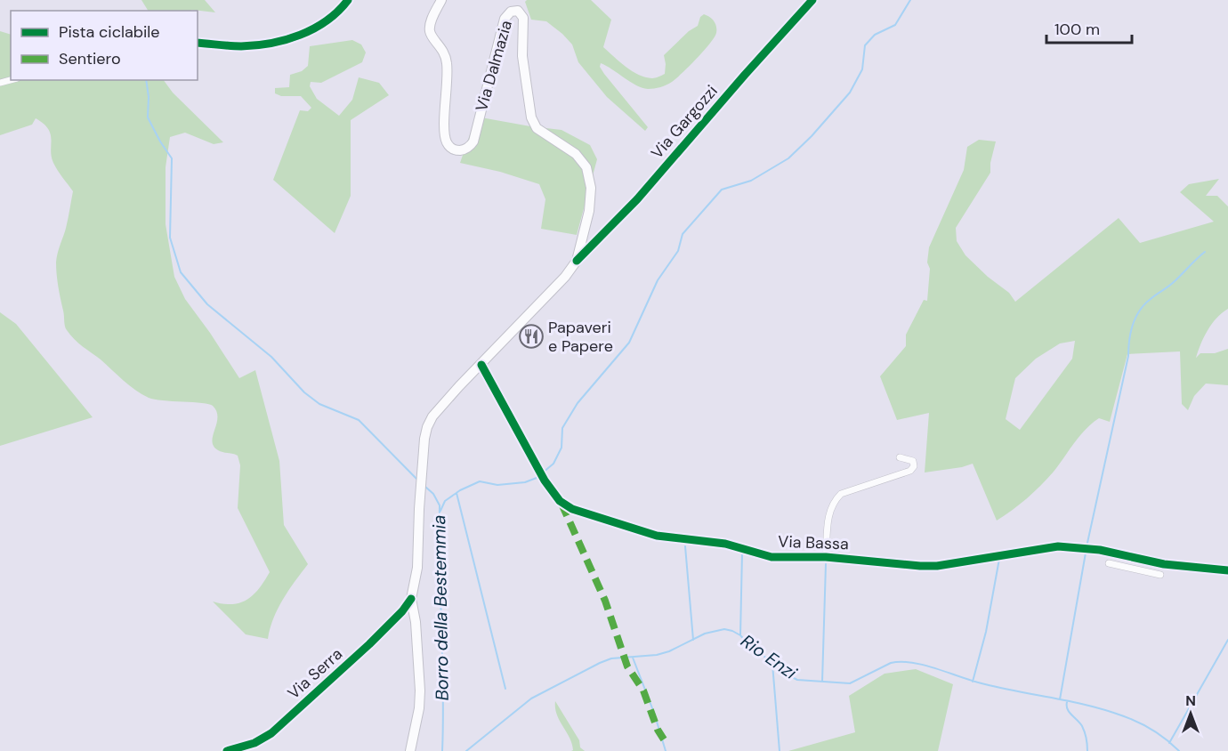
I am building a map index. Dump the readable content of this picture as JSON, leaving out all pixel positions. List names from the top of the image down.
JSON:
{
  "streets": {
    "main road": ["Via Dalmazia"],
    "street": ["Via Gargozzi", "Via Bassa", "Via Serra"]
  },
  "crossings": [
    ["Via Dalmazia", "Via Gargozzi"],
    ["Via Dalmazia", "Via Bassa"],
    ["Via Dalmazia", "Via Serra"]
  ],
  "water": ["Borro della Bestemmia", "Rio Enzi"],
  "places": {
    "restaurant": ["Papaveri e Papere"]
  },
  "legend": ["Pista ciclabile", "Sentiero"],
  "scale_bar": "100 m",
  "north": "top"
}
